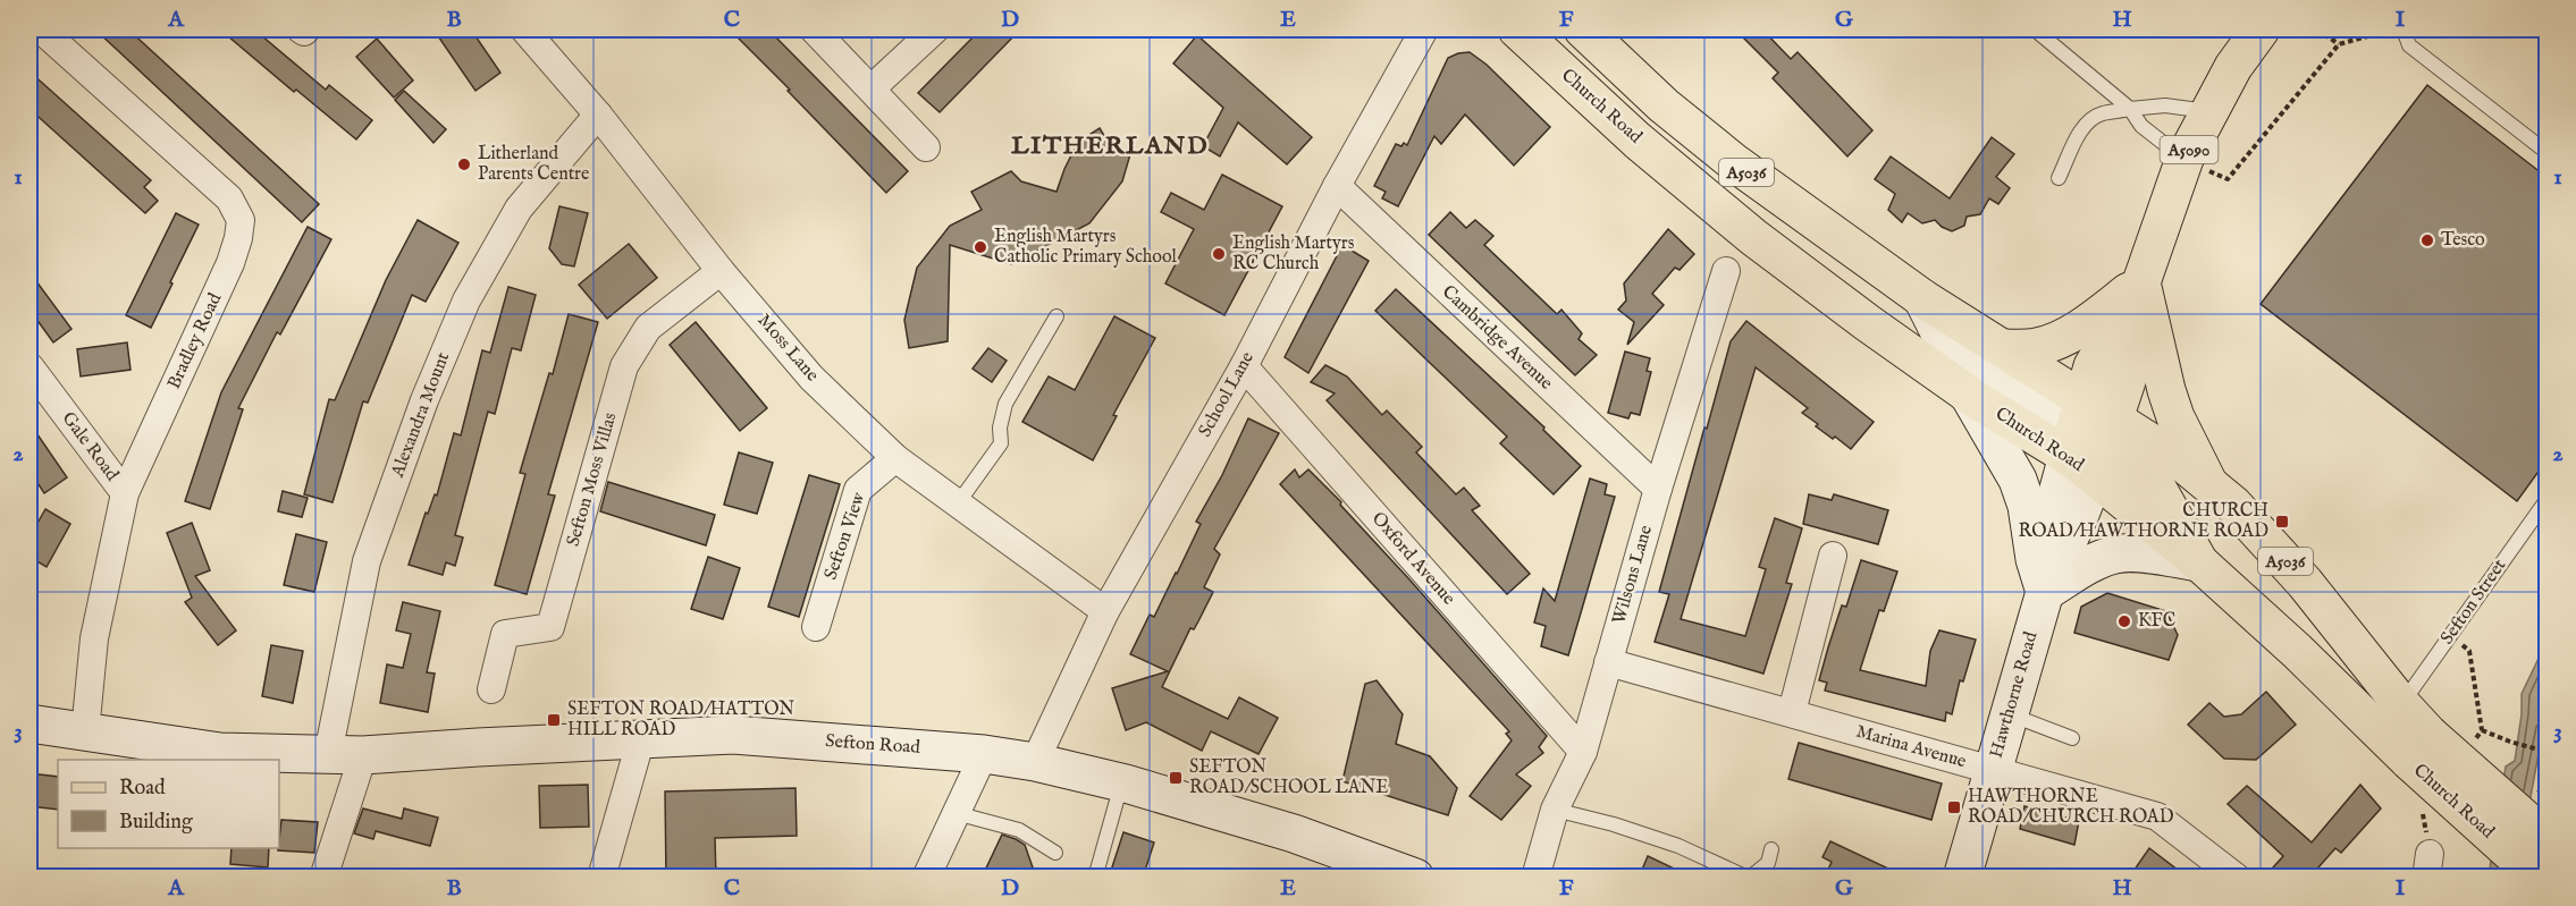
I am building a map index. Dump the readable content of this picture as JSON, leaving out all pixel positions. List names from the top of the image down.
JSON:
{
  "streets": {
    "main road": [
      "Church Road",
      "A5090",
      "A5036",
      "Hawthorne Road",
      "Sefton Road"
    ],
    "street": [
      "Cambridge Avenue",
      "Bradley Road",
      "Moss Lane",
      "School Lane",
      "Alexandra Mount",
      "Gale Road",
      "Sefton Moss Villas",
      "Sefton View",
      "Oxford Avenue",
      "Wilsons Lane",
      "Marina Avenue"
    ],
    "lane": ["Sefton Street"]
  },
  "crossings": [
    ["Church Road", "Sefton Street"],
    ["Church Road", "Hawthorne Road"],
    ["Cambridge Avenue", "School Lane"],
    ["Cambridge Avenue", "Wilsons Lane"],
    ["Bradley Road", "Gale Road"],
    ["Bradley Road", "Sefton Road"],
    ["Moss Lane", "School Lane"],
    ["Moss Lane", "Alexandra Mount"],
    ["Moss Lane", "Sefton Moss Villas"],
    ["Moss Lane", "Sefton View"],
    ["School Lane", "Oxford Avenue"],
    ["School Lane", "Sefton Road"],
    ["Alexandra Mount", "Sefton Road"],
    ["Oxford Avenue", "Wilsons Lane"],
    ["Wilsons Lane", "Marina Avenue"],
    ["Hawthorne Road", "Marina Avenue"]
  ],
  "districts": ["LITHERLAND"],
  "places": {
    "other": [
      "Litherland Parents Centre",
      "Tesco",
      "English Martyrs Catholic Primary School",
      "English Martyrs RC Church",
      "KFC"
    ],
    "transit": [
      "CHURCH ROAD/HAWTHORNE ROAD",
      "SEFTON ROAD/HATTON HILL ROAD",
      "SEFTON ROAD/SCHOOL LANE",
      "HAWTHORNE ROAD/CHURCH ROAD"
    ]
  },
  "legend": ["Road", "Building"],
  "grid": {
    "columns": [
      "A",
      "B",
      "C",
      "D",
      "E",
      "F",
      "G",
      "H",
      "I"
    ],
    "rows": ["1", "2", "3"]
  }
}
